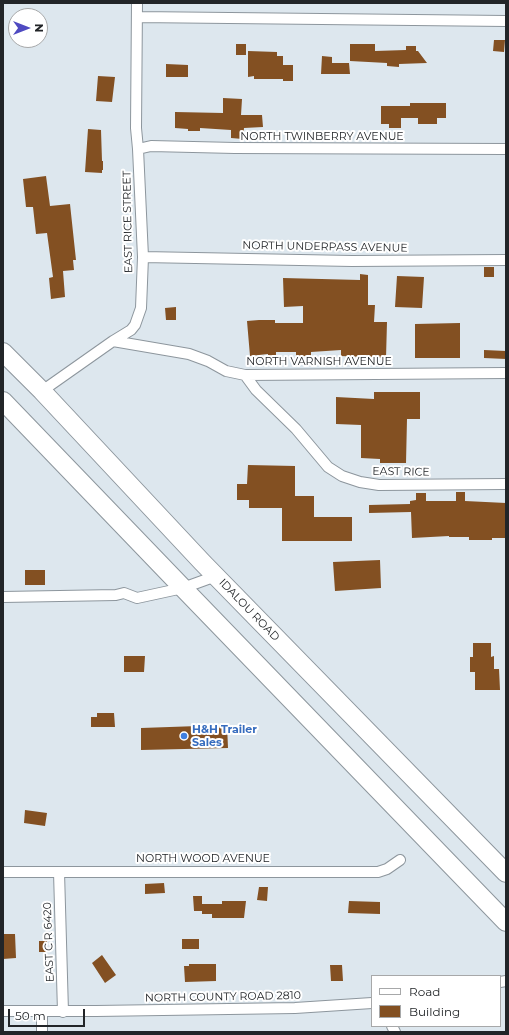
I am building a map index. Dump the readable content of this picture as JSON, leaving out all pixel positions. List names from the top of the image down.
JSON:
{
  "streets": {
    "highway": ["IDALOU ROAD"],
    "street": [
      "NORTH TWINBERRY AVENUE",
      "EAST RICE STREET",
      "NORTH UNDERPASS AVENUE",
      "NORTH VARNISH AVENUE",
      "EAST RICE",
      "NORTH WOOD AVENUE",
      "EAST C R 6420",
      "NORTH COUNTY ROAD 2810"
    ]
  },
  "crossings": [
    ["NORTH TWINBERRY AVENUE", "EAST RICE STREET"],
    ["EAST RICE STREET", "NORTH UNDERPASS AVENUE"],
    ["EAST RICE STREET", "NORTH VARNISH AVENUE"],
    ["EAST RICE STREET", "IDALOU ROAD"],
    ["NORTH VARNISH AVENUE", "EAST RICE"],
    ["NORTH WOOD AVENUE", "EAST C R 6420"],
    ["EAST C R 6420", "NORTH COUNTY ROAD 2810"]
  ],
  "places": ["H&H Trailer Sales"],
  "legend": ["Road", "Building"],
  "scale_bar": "50 m",
  "north": "right"
}
